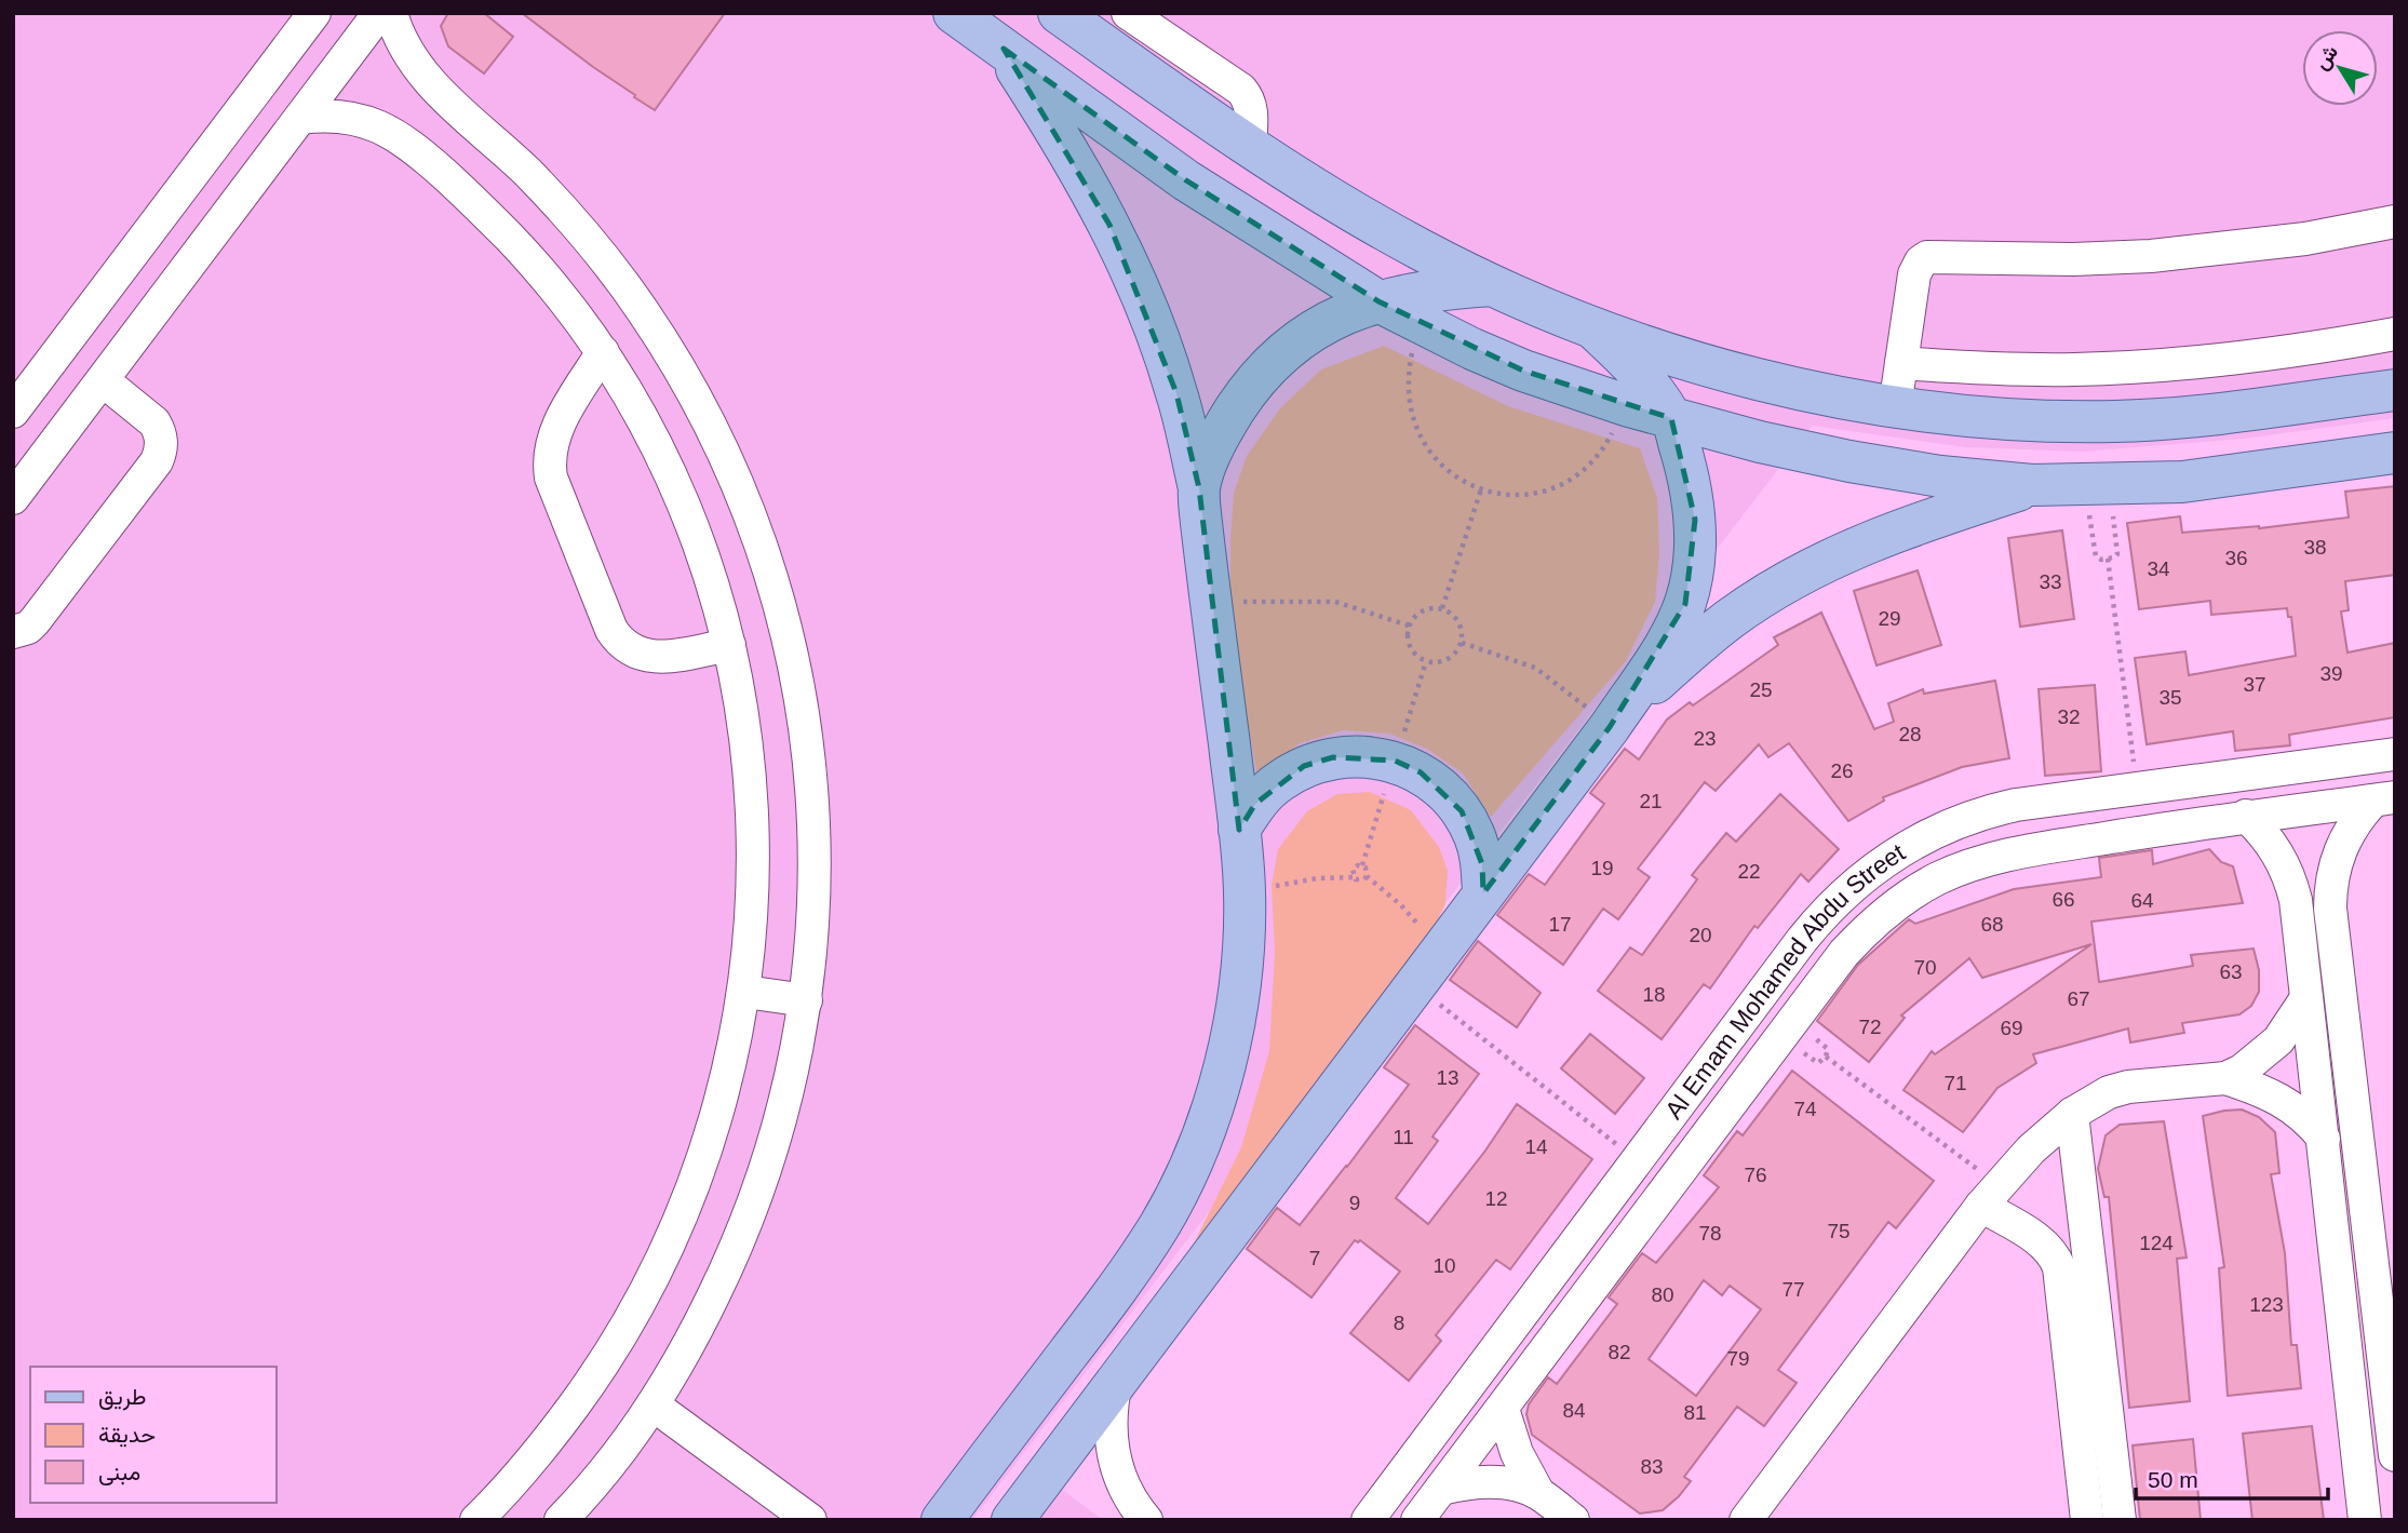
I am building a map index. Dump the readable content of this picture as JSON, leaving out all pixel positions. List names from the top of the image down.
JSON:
{
  "streets": {
    "street": ["Al Emam Mohamed Abdu Street"]
  },
  "house_numbers": [
    "38",
    "36",
    "34",
    "33",
    "29",
    "39",
    "37",
    "25",
    "35",
    "32",
    "28",
    "23",
    "26",
    "21",
    "19",
    "22",
    "66",
    "64",
    "17",
    "68",
    "20",
    "70",
    "63",
    "18",
    "67",
    "72",
    "69",
    "13",
    "71",
    "74",
    "11",
    "14",
    "76",
    "12",
    "9",
    "75",
    "78",
    "124",
    "7",
    "10",
    "77",
    "80",
    "123",
    "8",
    "82",
    "79",
    "84",
    "81",
    "83"
  ],
  "legend": ["طريق", "حديقة", "مبنى"],
  "scale_bar": "50 m",
  "north": "top left"
}
